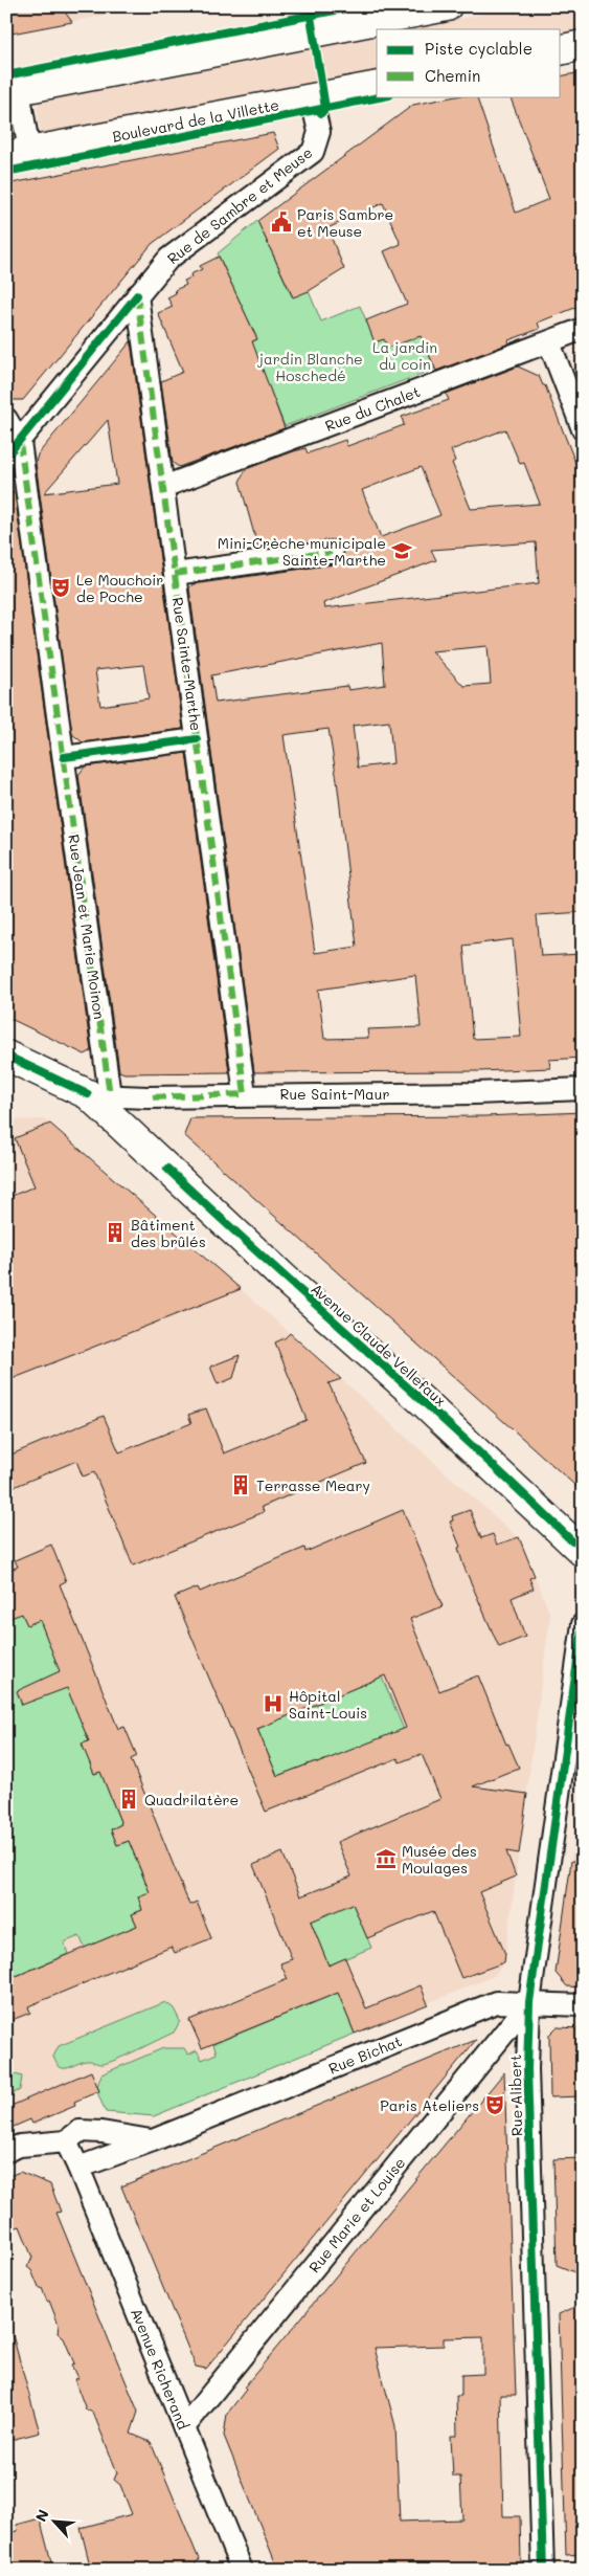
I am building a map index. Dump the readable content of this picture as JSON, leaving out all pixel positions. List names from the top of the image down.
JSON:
{
  "streets": {
    "main road": ["Boulevard de la Villette", "Avenue Claude Vellefaux"],
    "street": [
      "Rue de Sambre et Meuse",
      "Rue du Chalet",
      "Rue Sainte-Marthe",
      "Rue Jean et Marie Moinon",
      "Rue Saint-Maur",
      "Rue Bichat",
      "Rue Alibert",
      "Rue Marie et Louise",
      "Avenue Richerand"
    ]
  },
  "crossings": [
    ["Boulevard de la Villette", "Rue de Sambre et Meuse"],
    ["Rue de Sambre et Meuse", "Rue Sainte-Marthe"],
    ["Rue de Sambre et Meuse", "Rue Jean et Marie Moinon"],
    ["Rue du Chalet", "Rue Sainte-Marthe"],
    ["Rue Sainte-Marthe", "Rue Saint-Maur"],
    ["Rue Jean et Marie Moinon", "Rue Saint-Maur"],
    ["Rue Jean et Marie Moinon", "Avenue Claude Vellefaux"],
    ["Rue Saint-Maur", "Avenue Claude Vellefaux"],
    ["Rue Bichat", "Rue Alibert"],
    ["Rue Bichat", "Rue Marie et Louise"],
    ["Rue Bichat", "Avenue Richerand"],
    ["Rue Alibert", "Rue Marie et Louise"],
    ["Rue Marie et Louise", "Avenue Richerand"]
  ],
  "parks": ["La jardin du coin", "jardin Blanche Hoschedé"],
  "places": {
    "public building": ["Paris Sambre et Meuse"],
    "school or university": ["Mini-Crèche municipale Sainte-Marthe"],
    "theatre": ["Le Mouchoir de Poche", "Paris Ateliers"],
    "building": ["Bâtiment des brûlés", "Terrasse Meary", "Quadrilatère"],
    "hospital": ["Hôpital Saint-Louis"],
    "museum": ["Musée des Moulages"]
  },
  "legend": ["Piste cyclable", "Chemin"],
  "north": "top left"
}
